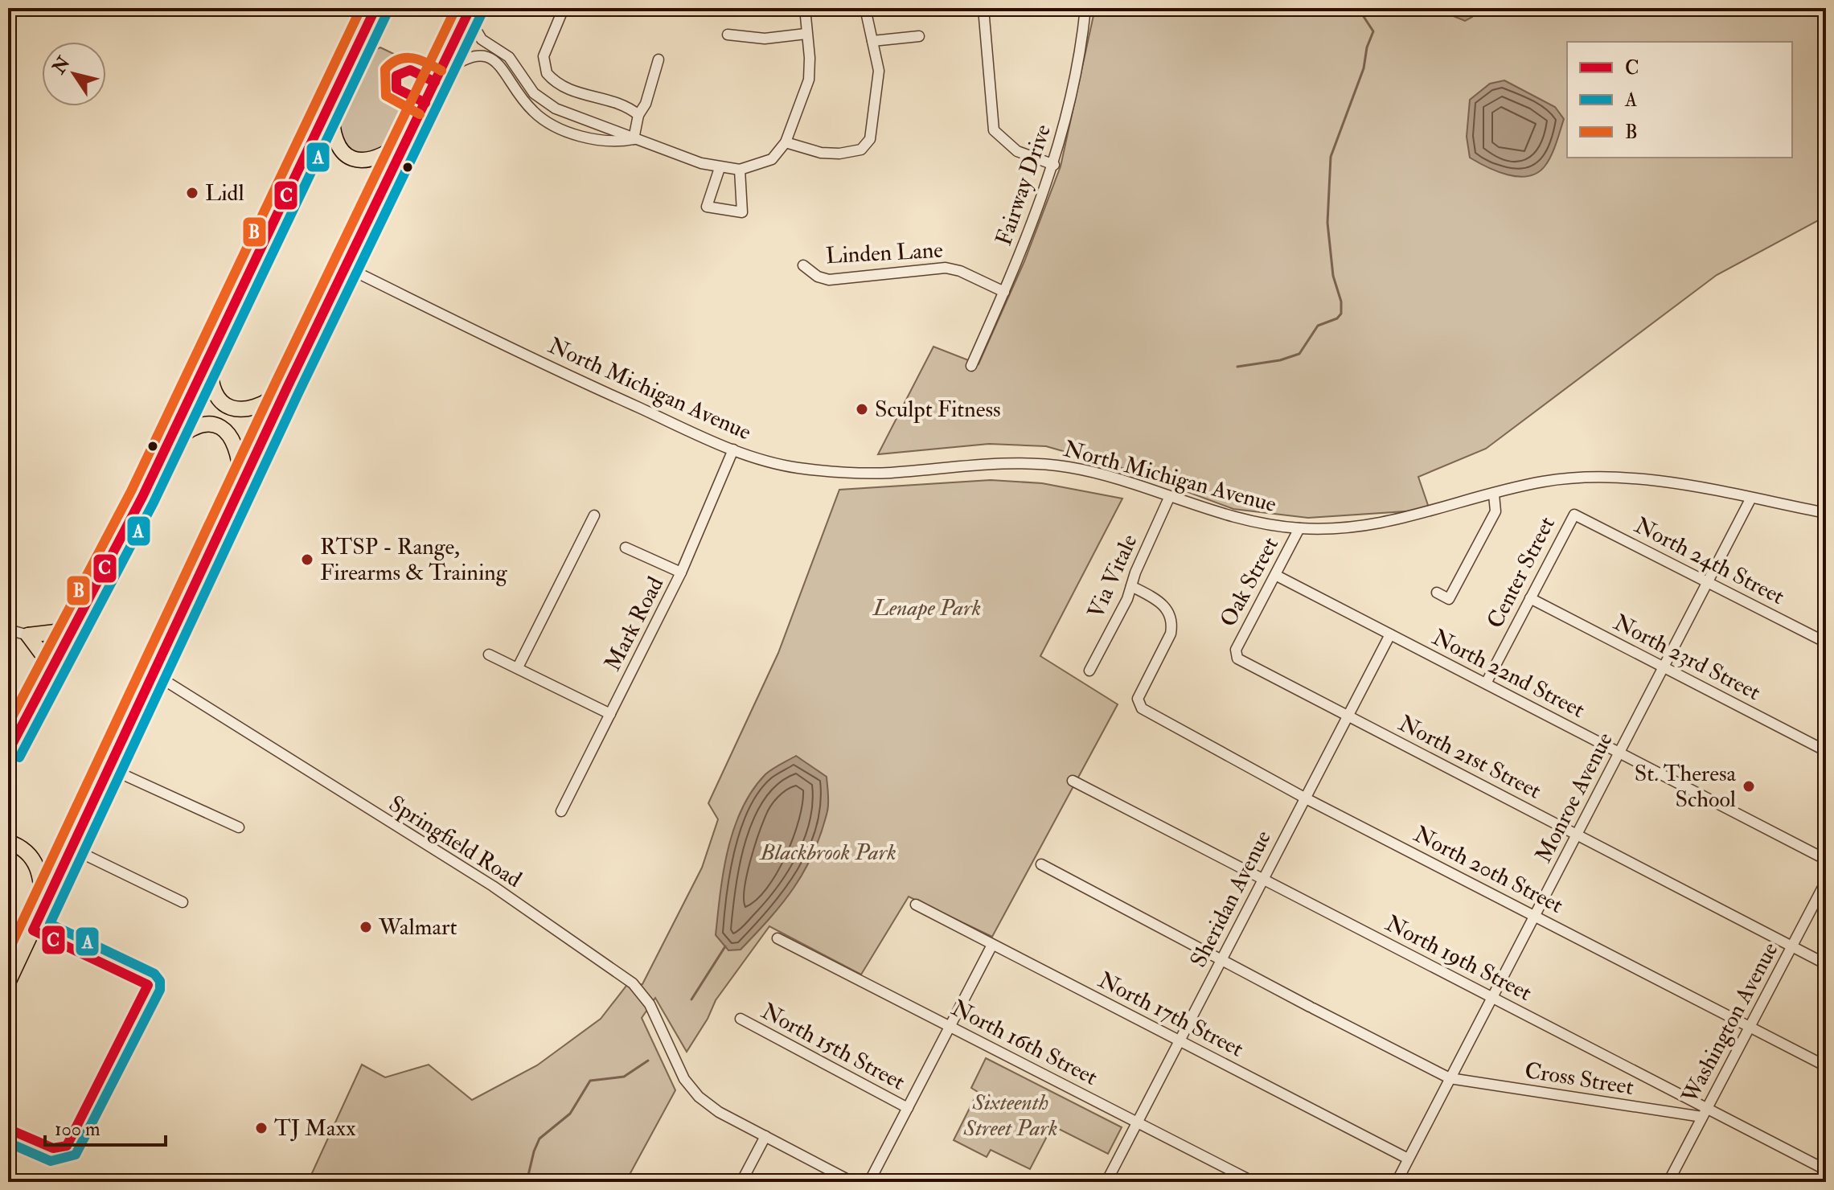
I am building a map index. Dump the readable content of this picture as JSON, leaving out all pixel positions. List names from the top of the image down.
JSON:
{
  "streets": {
    "street": [
      "Fairway Drive",
      "Linden Lane",
      "North Michigan Avenue",
      "North 24th Street",
      "Center Street",
      "Via Vitale",
      "Oak Street",
      "Mark Road",
      "North 23rd Street",
      "North 22nd Street",
      "North 21st Street",
      "Monroe Avenue",
      "Springfield Road",
      "North 20th Street",
      "Sheridan Avenue",
      "North 19th Street",
      "North 17th Street",
      "Washington Avenue",
      "North 16th Street",
      "North 15th Street",
      "Cross Street"
    ]
  },
  "crossings": [
    ["Fairway Drive", "Linden Lane"],
    ["North Michigan Avenue", "Via Vitale"],
    ["North Michigan Avenue", "Oak Street"],
    ["North Michigan Avenue", "Mark Road"],
    ["North Michigan Avenue", "Monroe Avenue"],
    ["North 24th Street", "Center Street"],
    ["North 24th Street", "Monroe Avenue"],
    ["Center Street", "North 23rd Street"],
    ["Center Street", "North 22nd Street"],
    ["Via Vitale", "North 20th Street"],
    ["Oak Street", "North 22nd Street"],
    ["Oak Street", "North 21st Street"],
    ["North 23rd Street", "Monroe Avenue"],
    ["North 22nd Street", "Monroe Avenue"],
    ["North 22nd Street", "Sheridan Avenue"],
    ["North 21st Street", "Monroe Avenue"],
    ["North 21st Street", "Sheridan Avenue"],
    ["North 21st Street", "Washington Avenue"],
    ["Monroe Avenue", "North 20th Street"],
    ["Monroe Avenue", "North 19th Street"],
    ["Monroe Avenue", "North 17th Street"],
    ["Monroe Avenue", "Cross Street"],
    ["North 20th Street", "Sheridan Avenue"],
    ["North 20th Street", "Washington Avenue"],
    ["Sheridan Avenue", "North 19th Street"],
    ["Sheridan Avenue", "North 17th Street"],
    ["Sheridan Avenue", "North 16th Street"],
    ["Sheridan Avenue", "Cross Street"],
    ["North 19th Street", "Washington Avenue"],
    ["North 19th Street", "Cross Street"],
    ["Washington Avenue", "Cross Street"]
  ],
  "parks": ["Lenape Park", "Blackbrook Park", "Sixteenth Street Park"],
  "places": [
    "Lidl",
    "Sculpt Fitness",
    "RTSP - Range, Firearms & Training",
    "St. Theresa School",
    "Walmart",
    "TJ Maxx"
  ],
  "lines": ["transit line C", "transit line B", "transit line A"],
  "legend": ["C", "A", "B"],
  "scale_bar": "100 m",
  "north": "top left"
}
